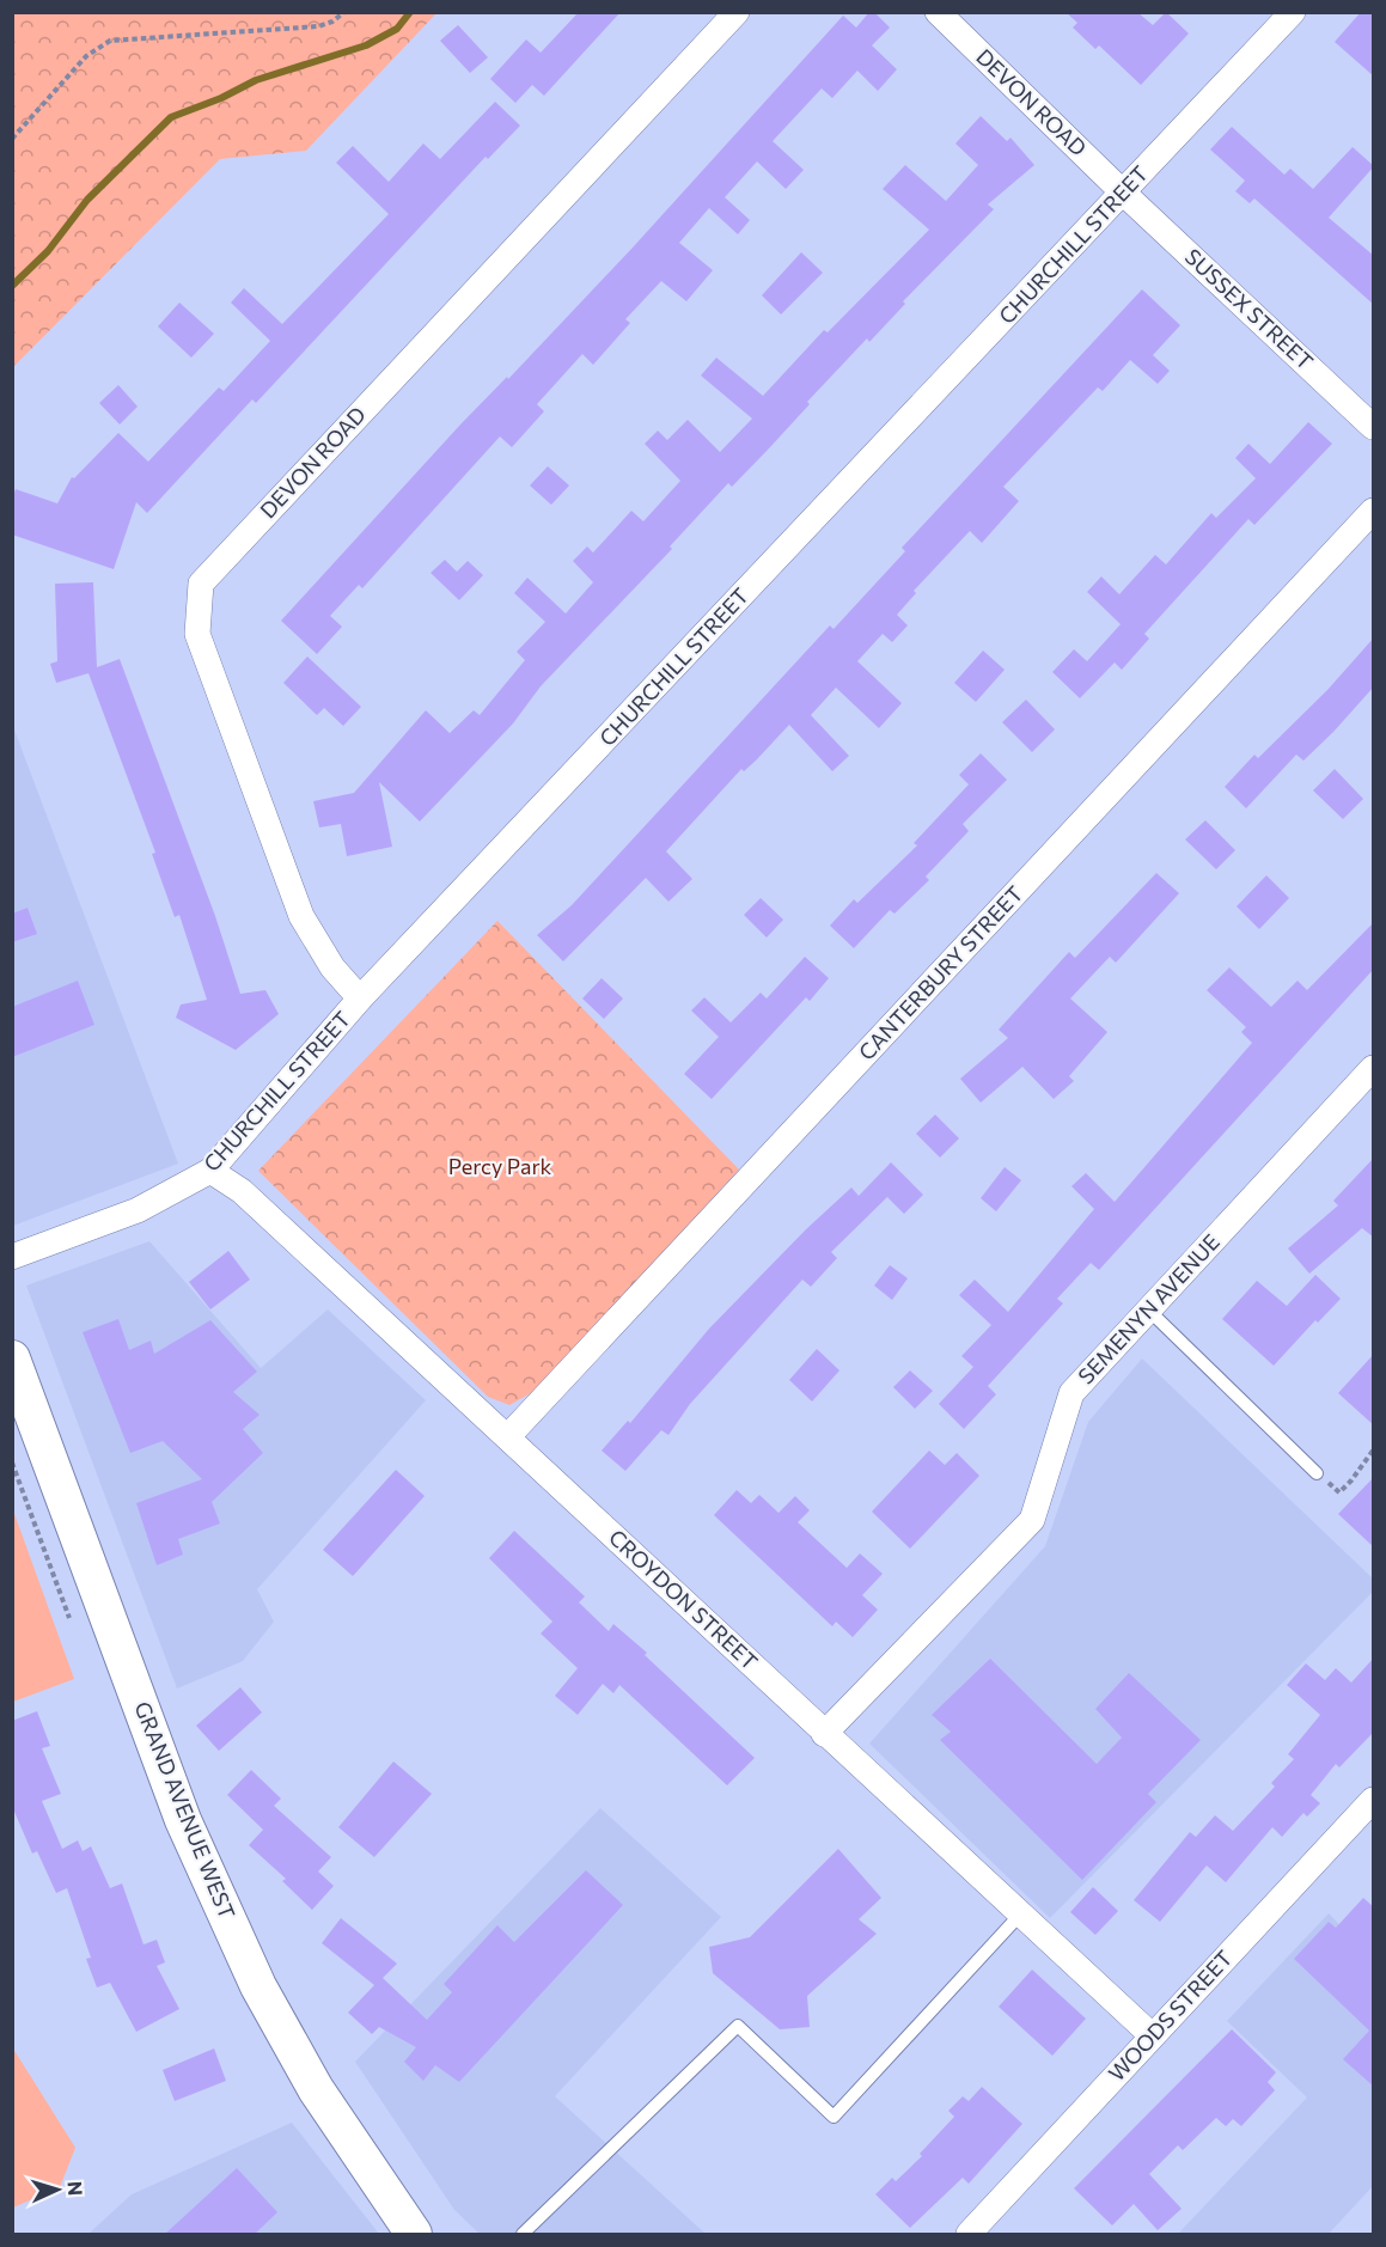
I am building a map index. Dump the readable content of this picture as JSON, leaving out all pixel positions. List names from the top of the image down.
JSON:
{
  "streets": {
    "main road": ["GRAND AVENUE WEST"],
    "street": [
      "DEVON ROAD",
      "CHURCHILL STREET",
      "SUSSEX STREET",
      "CANTERBURY STREET",
      "SEMENYN AVENUE",
      "CROYDON STREET",
      "WOODS STREET"
    ]
  },
  "crossings": [
    ["DEVON ROAD", "CHURCHILL STREET"],
    ["DEVON ROAD", "SUSSEX STREET"],
    ["CHURCHILL STREET", "SUSSEX STREET"],
    ["CHURCHILL STREET", "CROYDON STREET"],
    ["CANTERBURY STREET", "CROYDON STREET"],
    ["SEMENYN AVENUE", "CROYDON STREET"],
    ["CROYDON STREET", "WOODS STREET"]
  ],
  "parks": ["Percy Park"],
  "north": "right"
}
